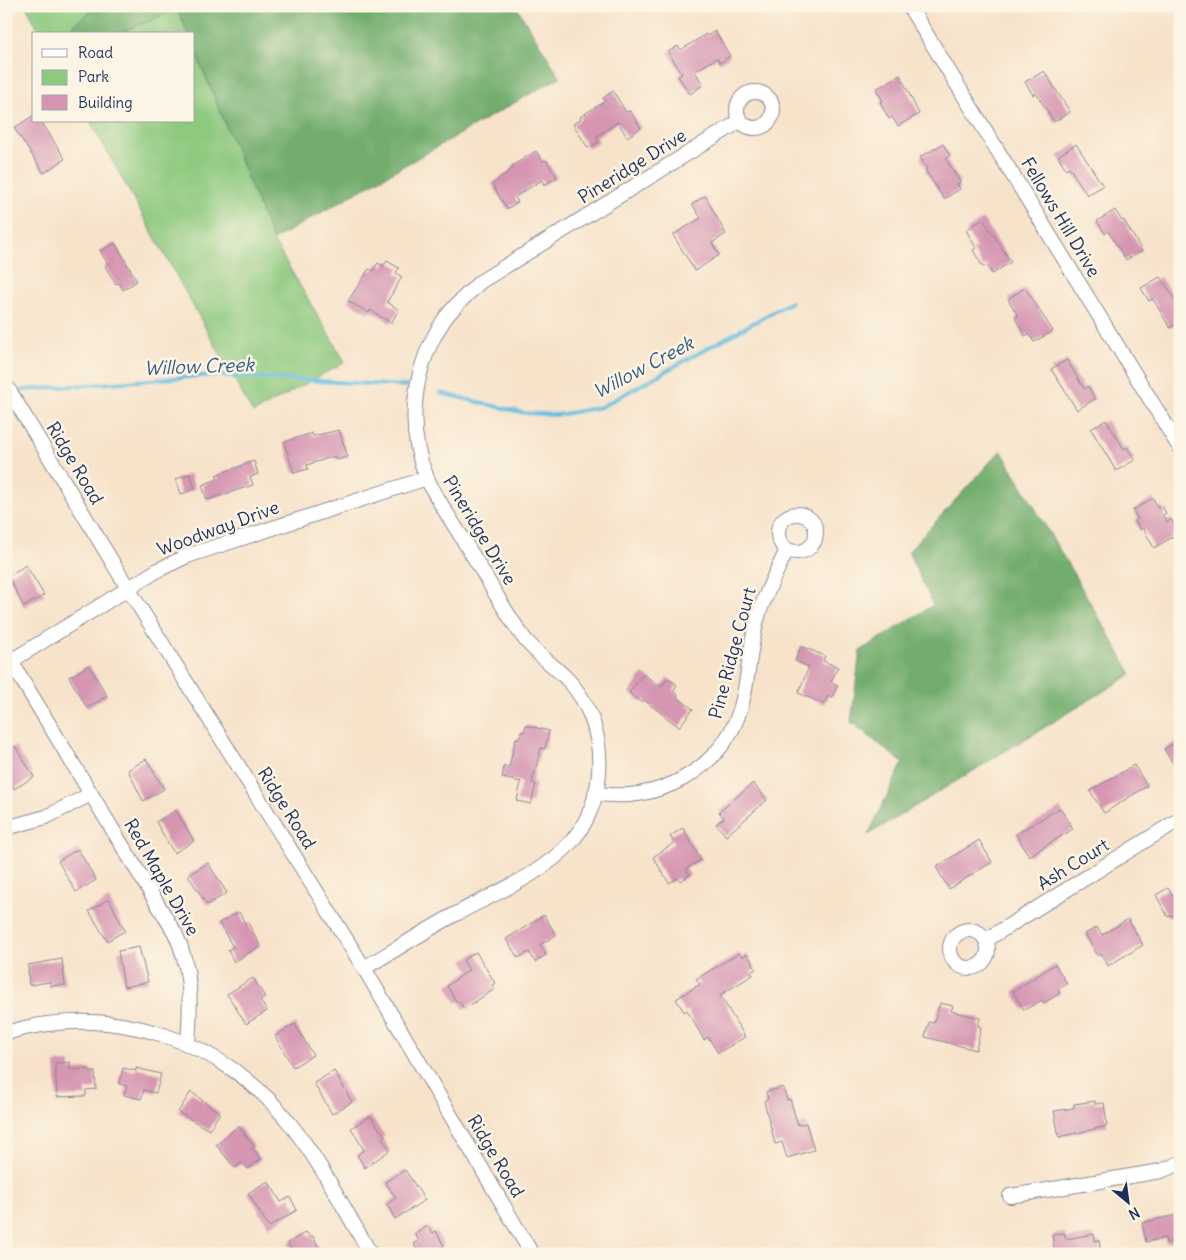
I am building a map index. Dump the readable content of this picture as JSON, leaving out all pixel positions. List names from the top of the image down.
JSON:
{
  "streets": {
    "street": [
      "Pineridge Drive",
      "Fellows Hill Drive",
      "Ridge Road",
      "Woodway Drive",
      "Pine Ridge Court",
      "Ash Court",
      "Red Maple Drive"
    ]
  },
  "crossings": [
    ["Pineridge Drive", "Ridge Road"],
    ["Pineridge Drive", "Woodway Drive"],
    ["Pineridge Drive", "Pine Ridge Court"],
    ["Ridge Road", "Woodway Drive"],
    ["Woodway Drive", "Red Maple Drive"]
  ],
  "water": ["Willow Creek"],
  "legend": ["Road", "Park", "Building"],
  "north": "bottom right"
}
